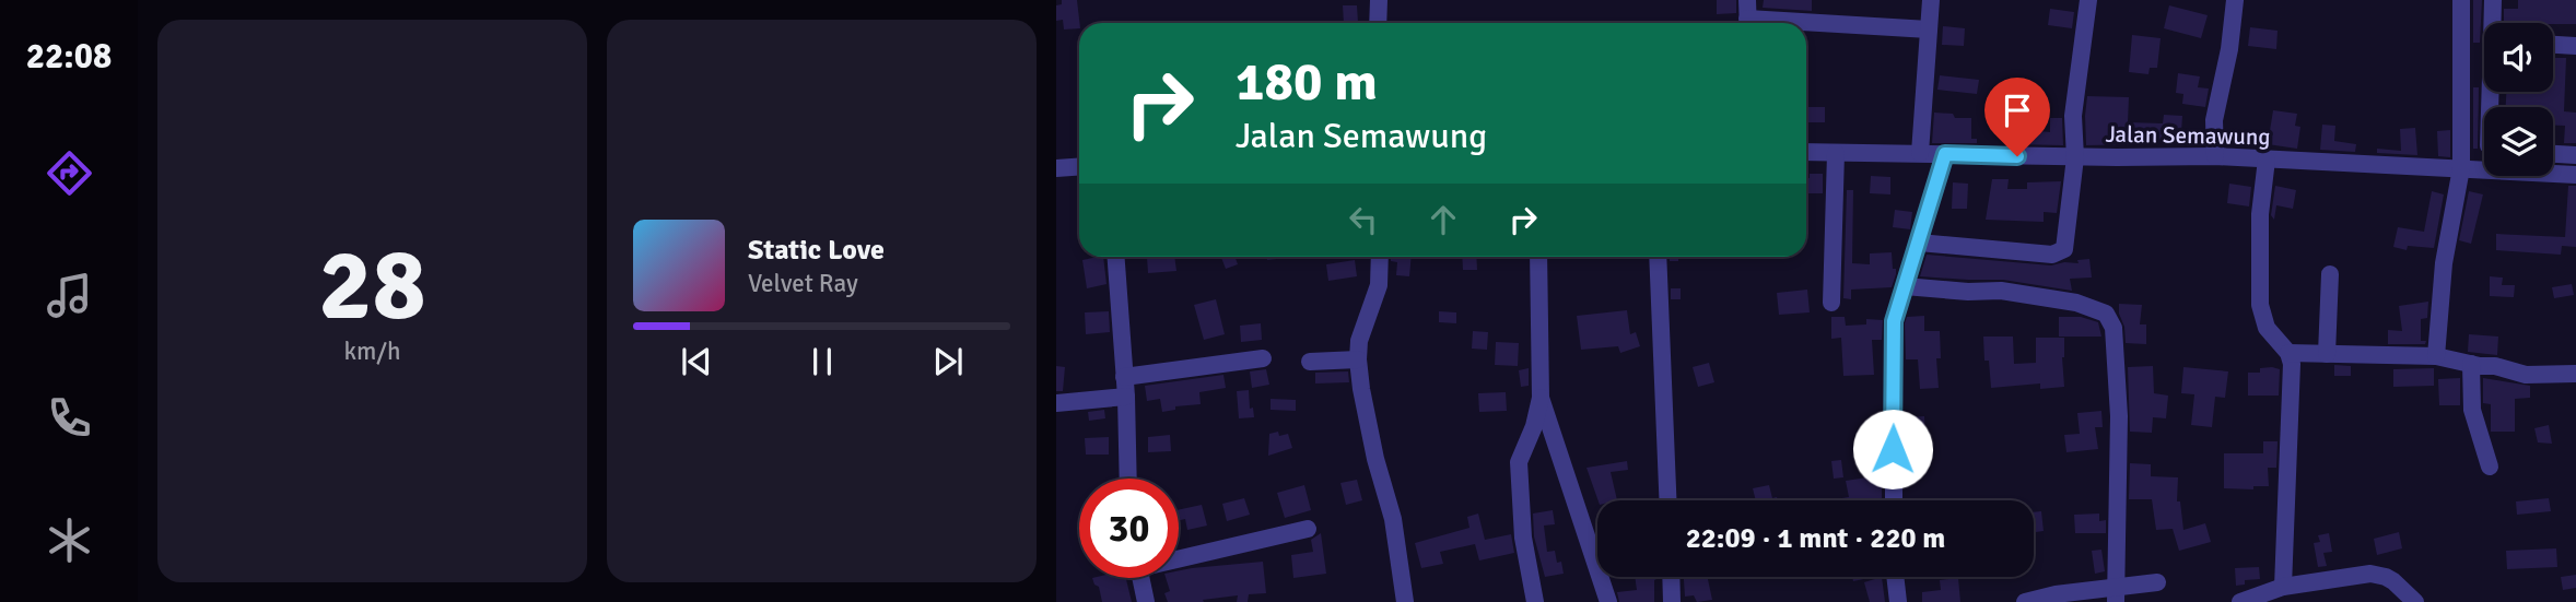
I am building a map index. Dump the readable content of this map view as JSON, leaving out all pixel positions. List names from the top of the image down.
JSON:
{
  "streets": {
    "street": ["Jalan Semawung"]
  },
  "page": {
    "tabs": "22:08",
    "tile": ["28", "km/h"],
    "turn": ["180 m", "Jalan Semawung"],
    "song": ["Static Love", "Velvet Ray"],
    "limit": "30",
    "trip": "22:09 · 1 mnt · 220 m"
  }
}
